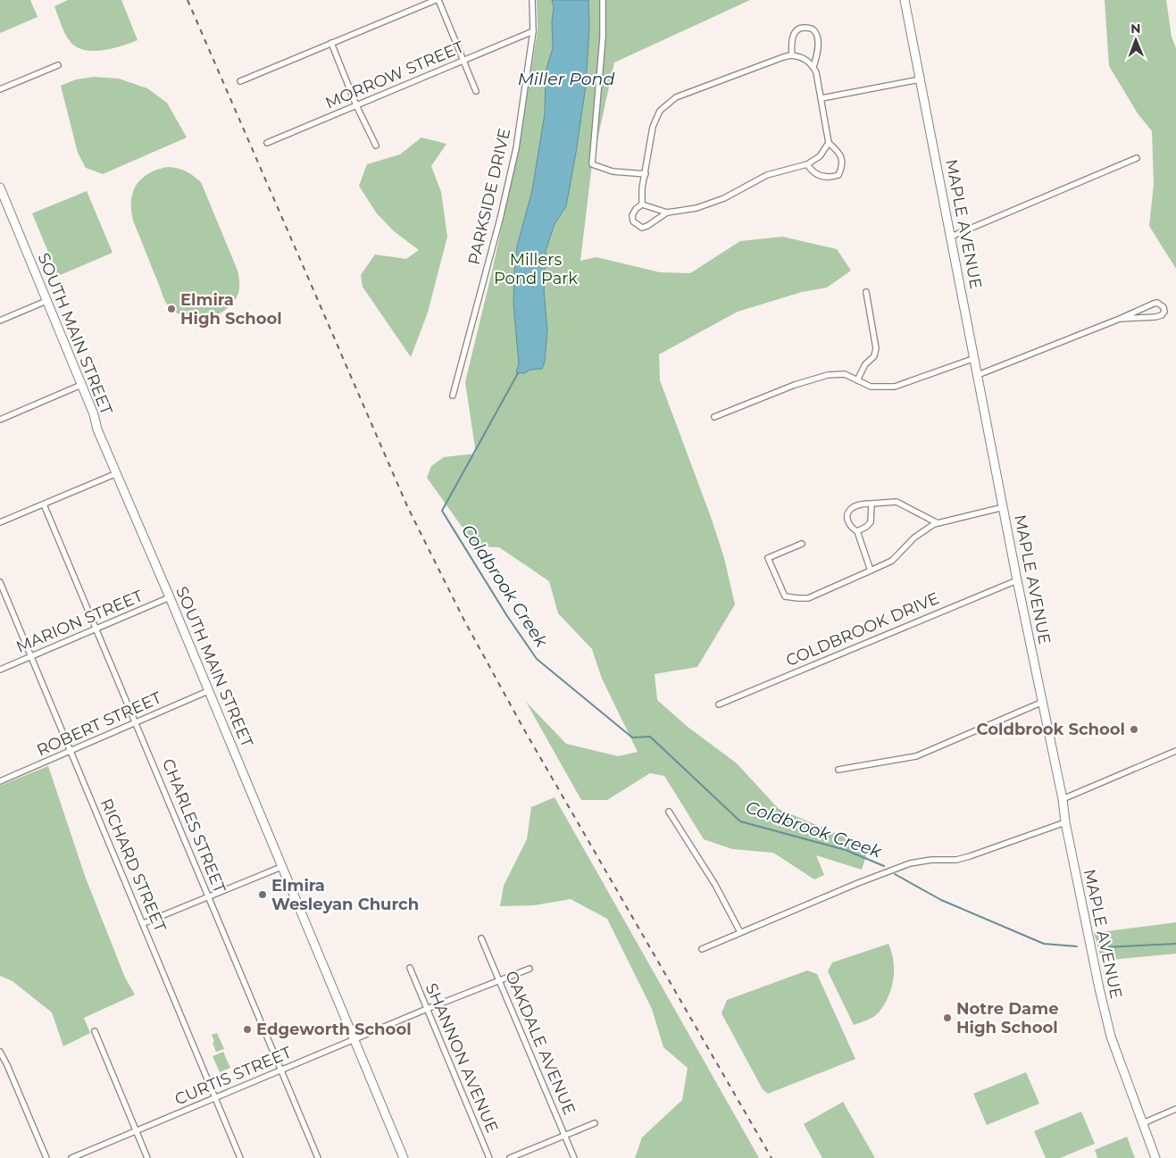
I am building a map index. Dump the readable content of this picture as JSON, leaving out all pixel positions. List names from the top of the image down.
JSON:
{
  "streets": {
    "main road": ["MAPLE AVENUE", "SOUTH MAIN STREET"],
    "street": [
      "MORROW STREET",
      "PARKSIDE DRIVE",
      "MARION STREET",
      "COLDBROOK DRIVE",
      "ROBERT STREET",
      "CHARLES STREET",
      "RICHARD STREET",
      "OAKDALE AVENUE",
      "SHANNON AVENUE",
      "CURTIS STREET"
    ]
  },
  "crossings": [
    ["MORROW STREET", "PARKSIDE DRIVE"],
    ["MAPLE AVENUE", "COLDBROOK DRIVE"],
    ["SOUTH MAIN STREET", "MARION STREET"],
    ["SOUTH MAIN STREET", "ROBERT STREET"],
    ["SOUTH MAIN STREET", "CURTIS STREET"],
    ["MARION STREET", "CHARLES STREET"],
    ["MARION STREET", "RICHARD STREET"],
    ["ROBERT STREET", "CHARLES STREET"],
    ["ROBERT STREET", "RICHARD STREET"],
    ["CHARLES STREET", "CURTIS STREET"],
    ["RICHARD STREET", "CURTIS STREET"],
    ["OAKDALE AVENUE", "CURTIS STREET"],
    ["SHANNON AVENUE", "CURTIS STREET"]
  ],
  "water": ["Miller Pond", "Coldbrook Creek"],
  "parks": ["Millers Pond Park"],
  "places": [
    "Elmira High School",
    "Coldbrook School",
    "Elmira Wesleyan Church",
    "Notre Dame High School",
    "Edgeworth School"
  ],
  "north": "top"
}
